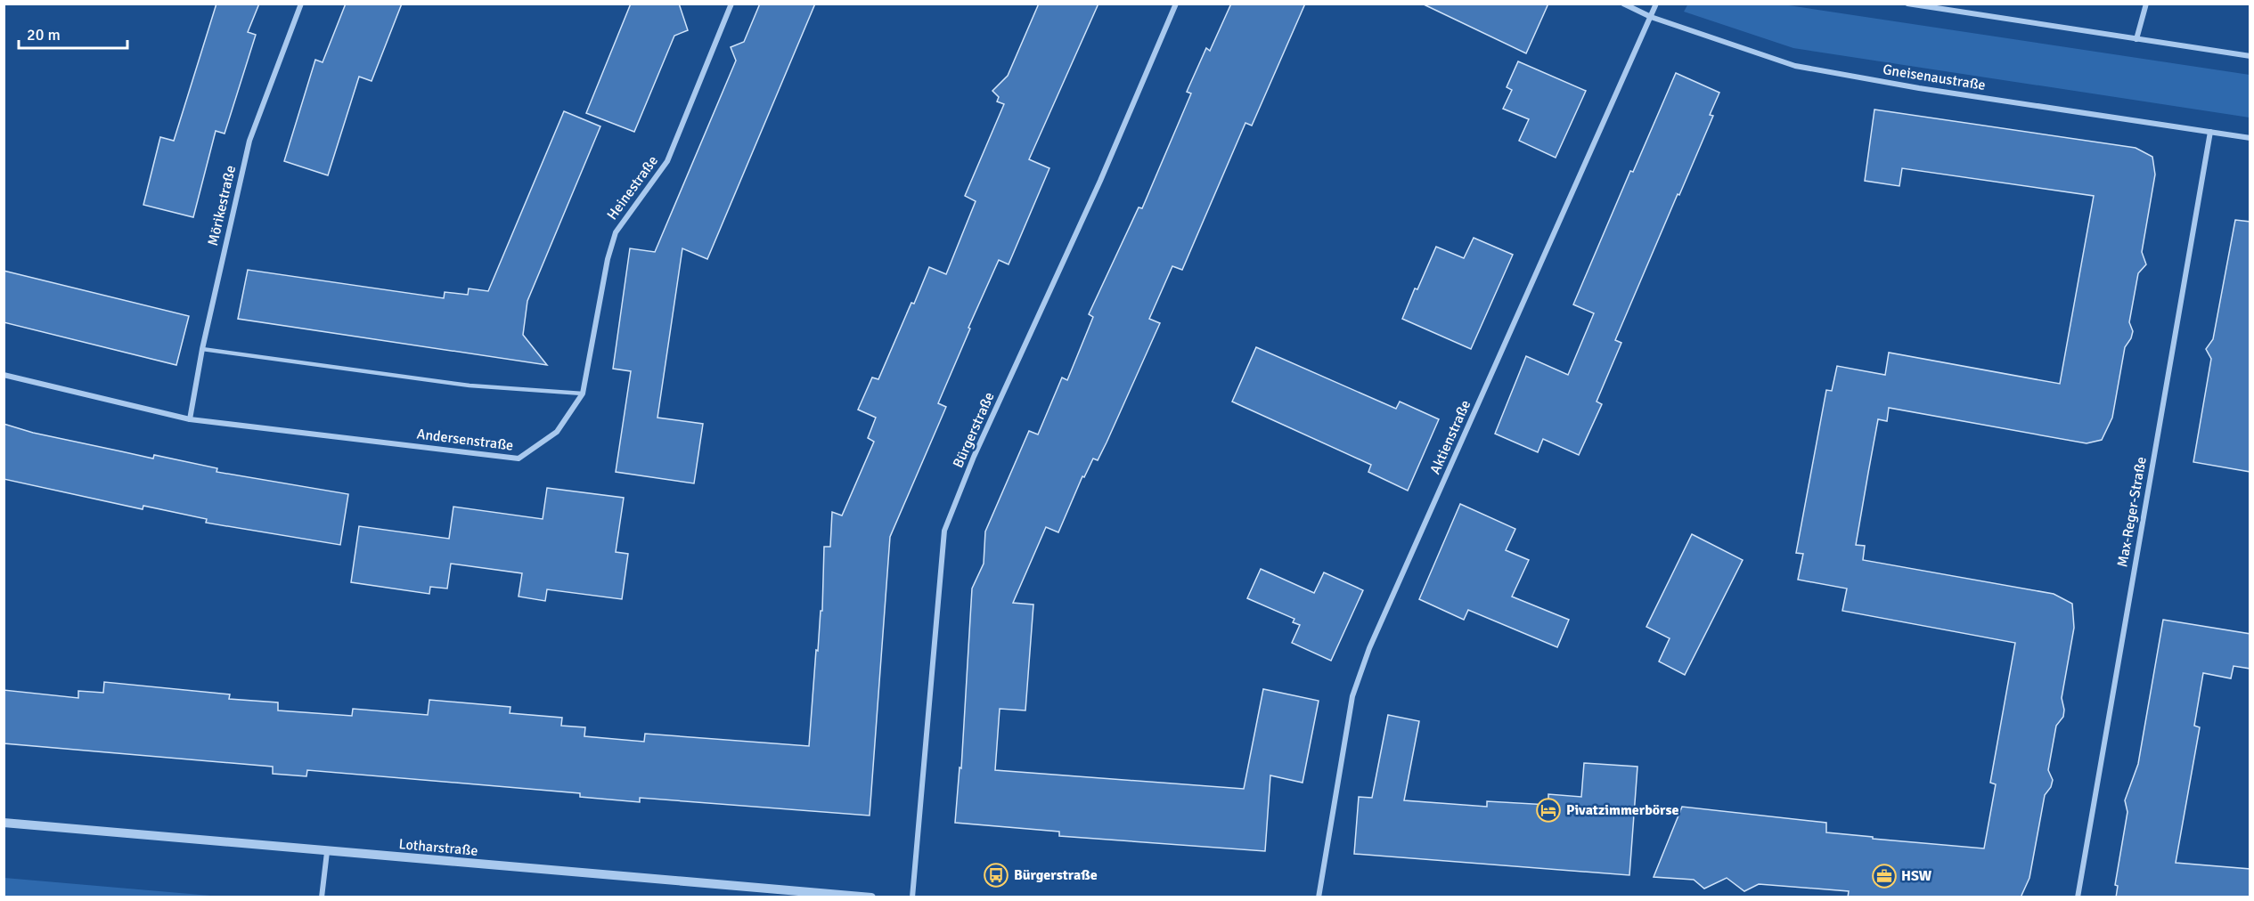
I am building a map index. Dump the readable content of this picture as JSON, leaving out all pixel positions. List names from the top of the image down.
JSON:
{
  "streets": {
    "street": [
      "Gneisenaustraße",
      "Heinestraße",
      "Mörikestraße",
      "Bürgerstraße",
      "Aktienstraße",
      "Andersenstraße",
      "Max-Reger-Straße",
      "Lotharstraße"
    ]
  },
  "crossings": [
    ["Gneisenaustraße", "Aktienstraße"],
    ["Gneisenaustraße", "Max-Reger-Straße"],
    ["Heinestraße", "Andersenstraße"],
    ["Mörikestraße", "Andersenstraße"]
  ],
  "places": {
    "hotel": ["Pivatzimmerbörse"],
    "bus stop": ["Bürgerstraße"],
    "office": ["HSW"]
  },
  "scale_bar": "20 m"
}
